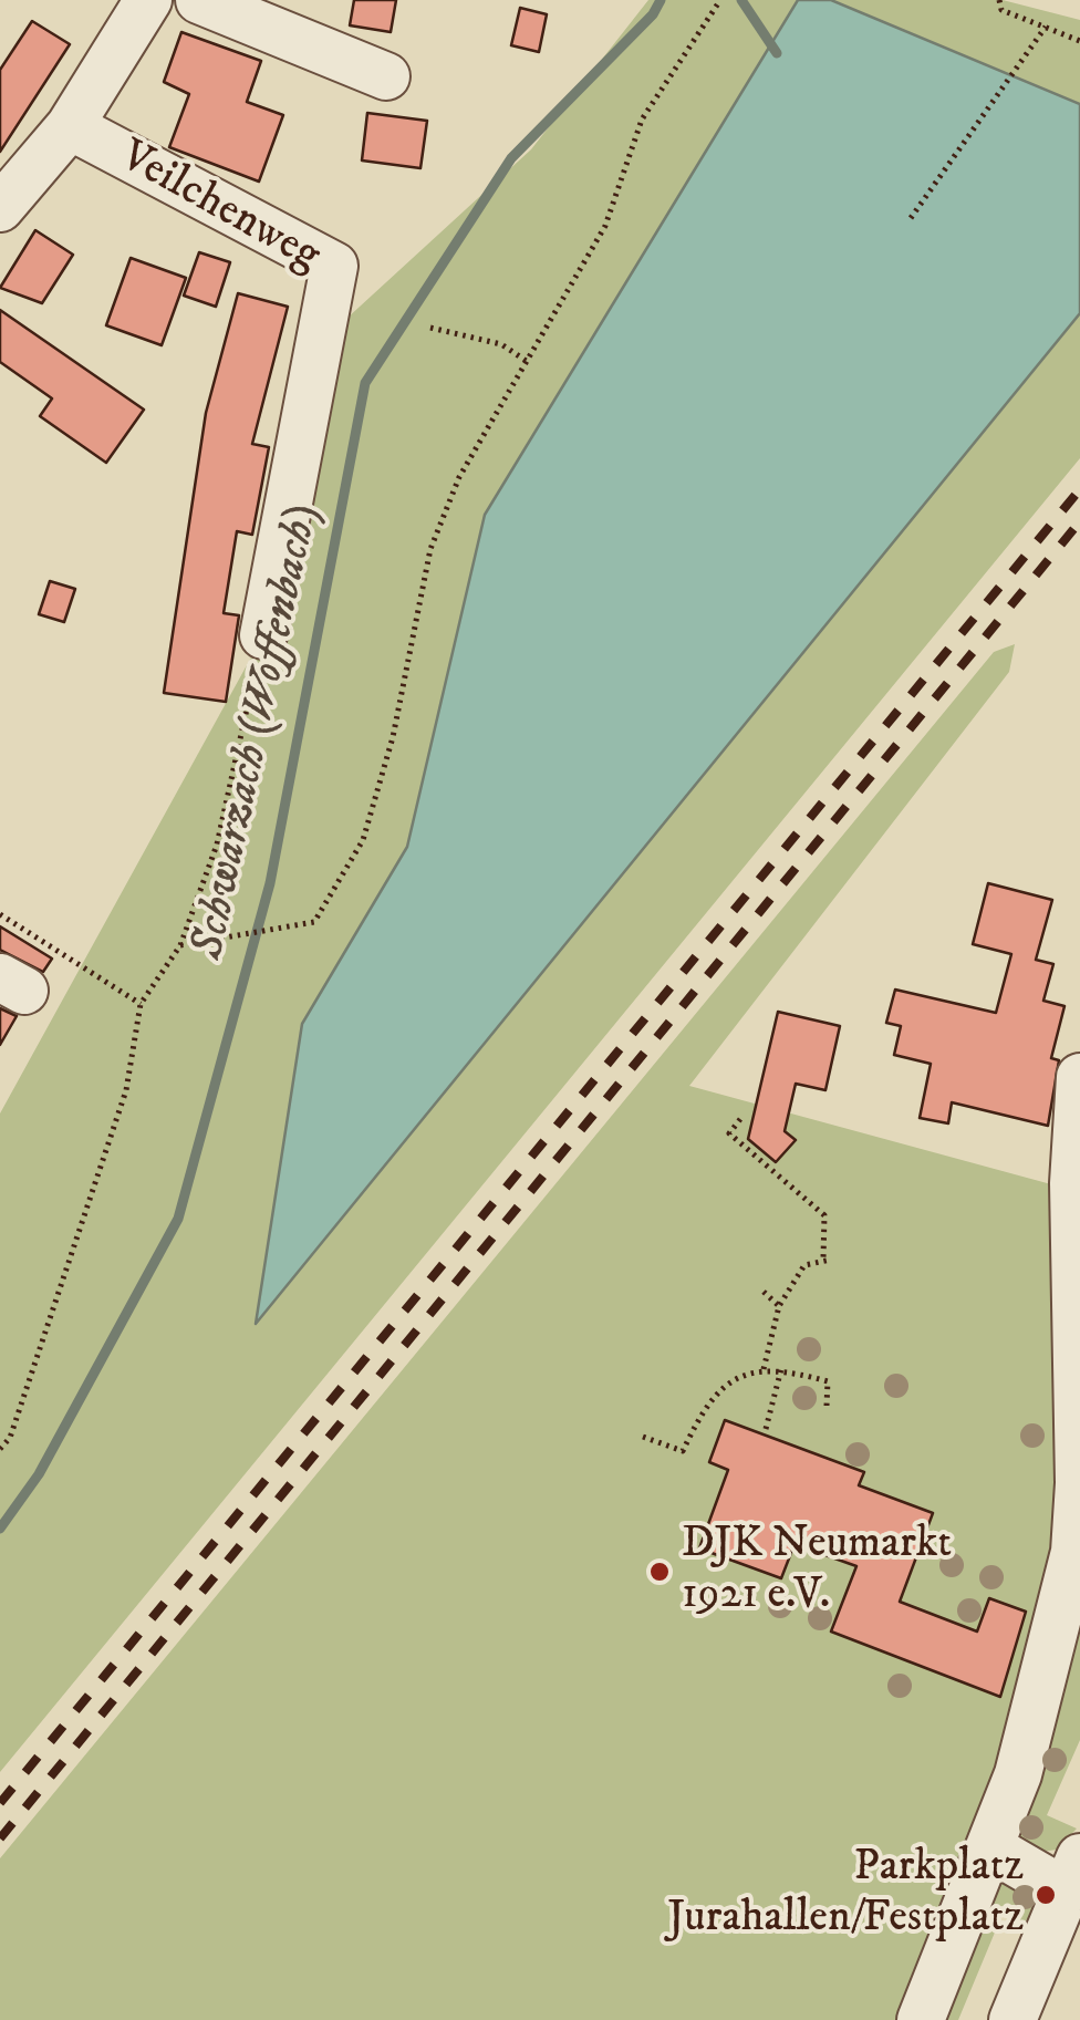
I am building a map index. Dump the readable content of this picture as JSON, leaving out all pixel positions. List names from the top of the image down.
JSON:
{
  "streets": {
    "street": ["Veilchenweg"]
  },
  "water": ["Schwarzach (Woffenbach)"],
  "places": ["DJK Neumarkt 1921 e.V.", "Parkplatz Jurahallen/Festplatz"]
}
